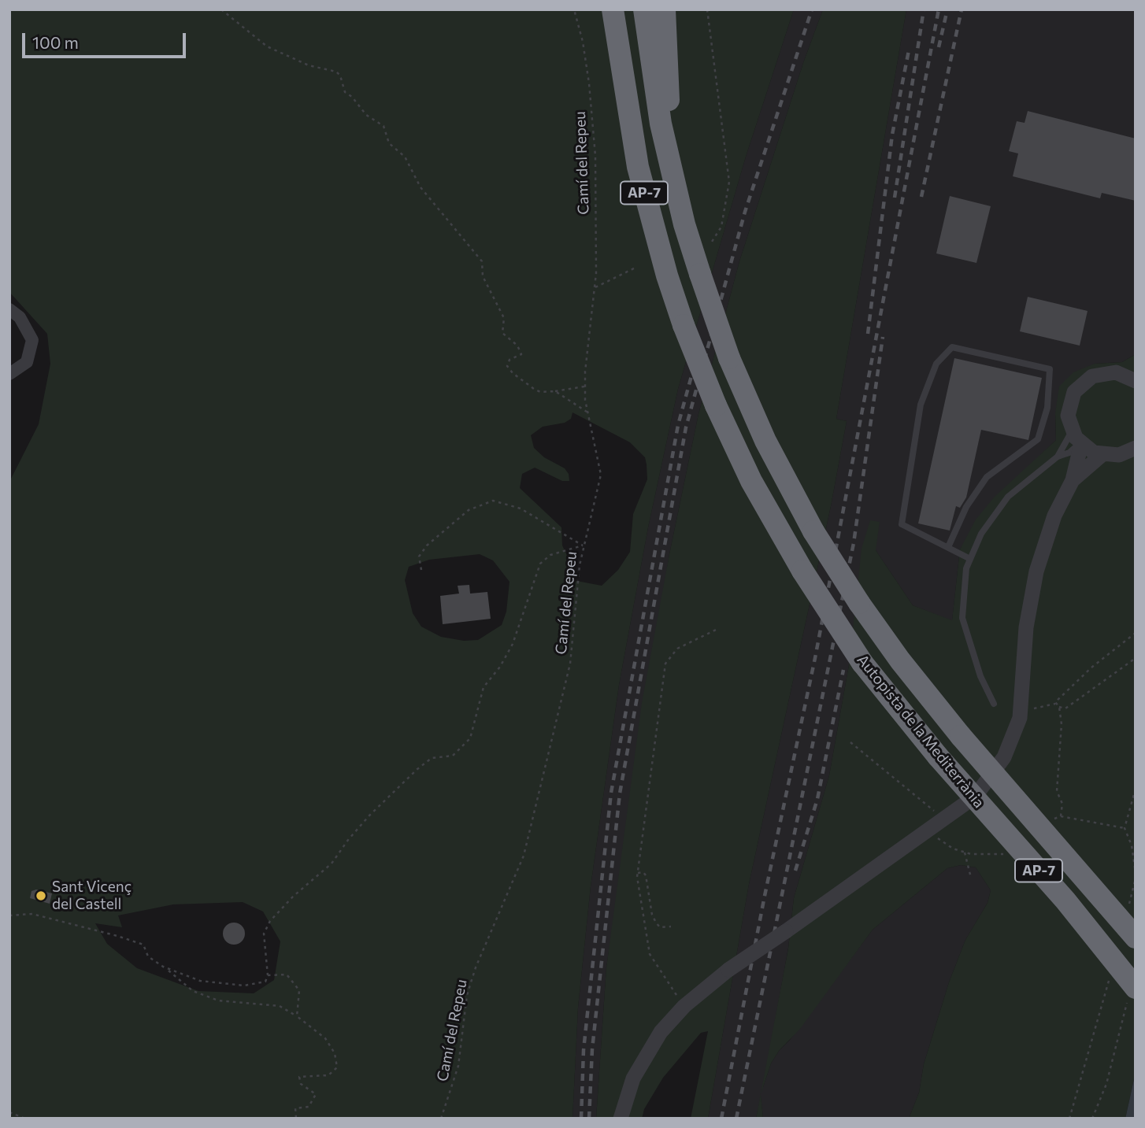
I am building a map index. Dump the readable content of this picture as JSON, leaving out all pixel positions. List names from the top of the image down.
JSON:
{
  "streets": {
    "highway": ["AP-7", "Autopista de la Mediterrània"],
    "path": ["Camí del Repeu"]
  },
  "places": ["Sant Vicenç del Castell"],
  "scale_bar": "100 m"
}
